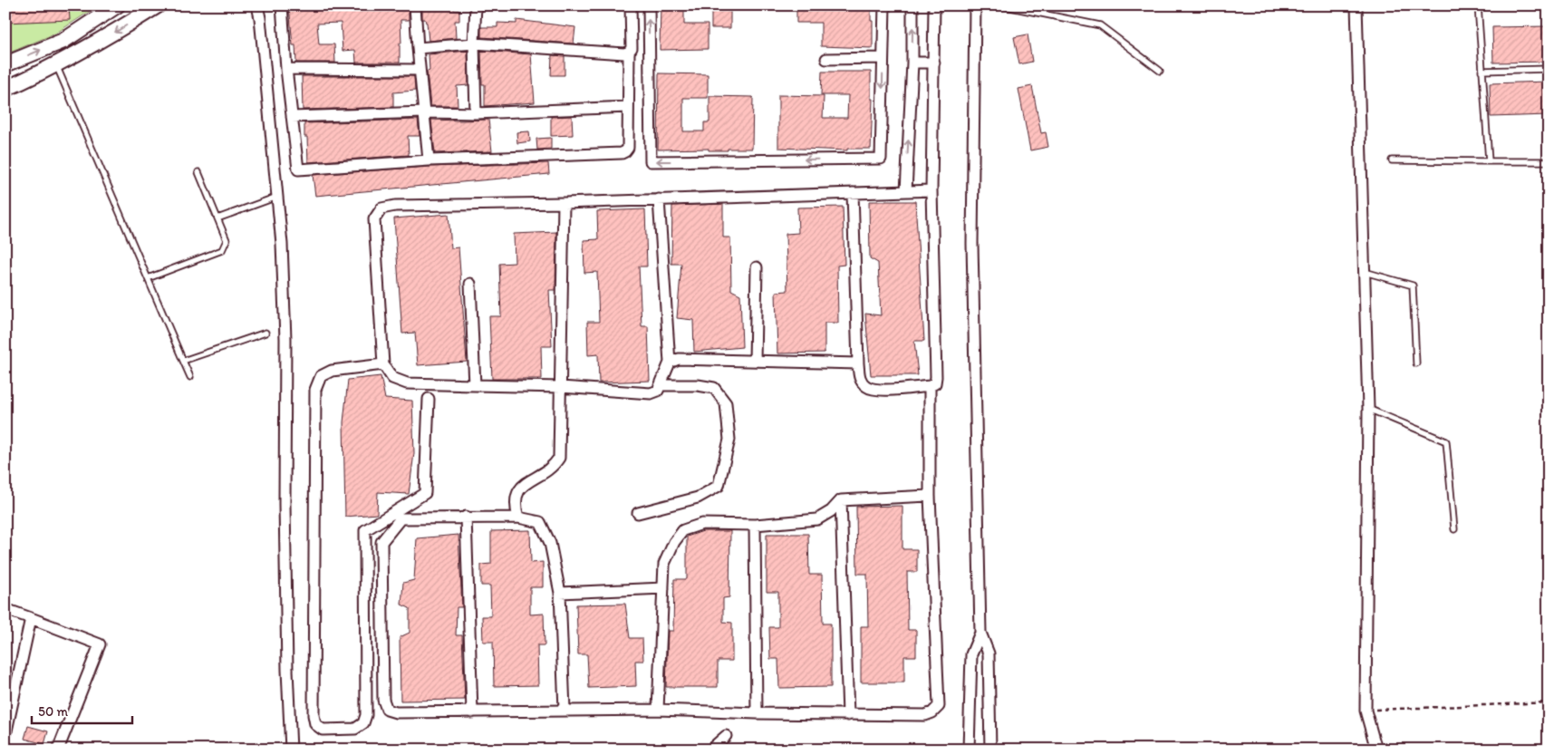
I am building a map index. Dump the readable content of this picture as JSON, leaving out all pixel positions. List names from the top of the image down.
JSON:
{
  "scale_bar": "50 m"
}
